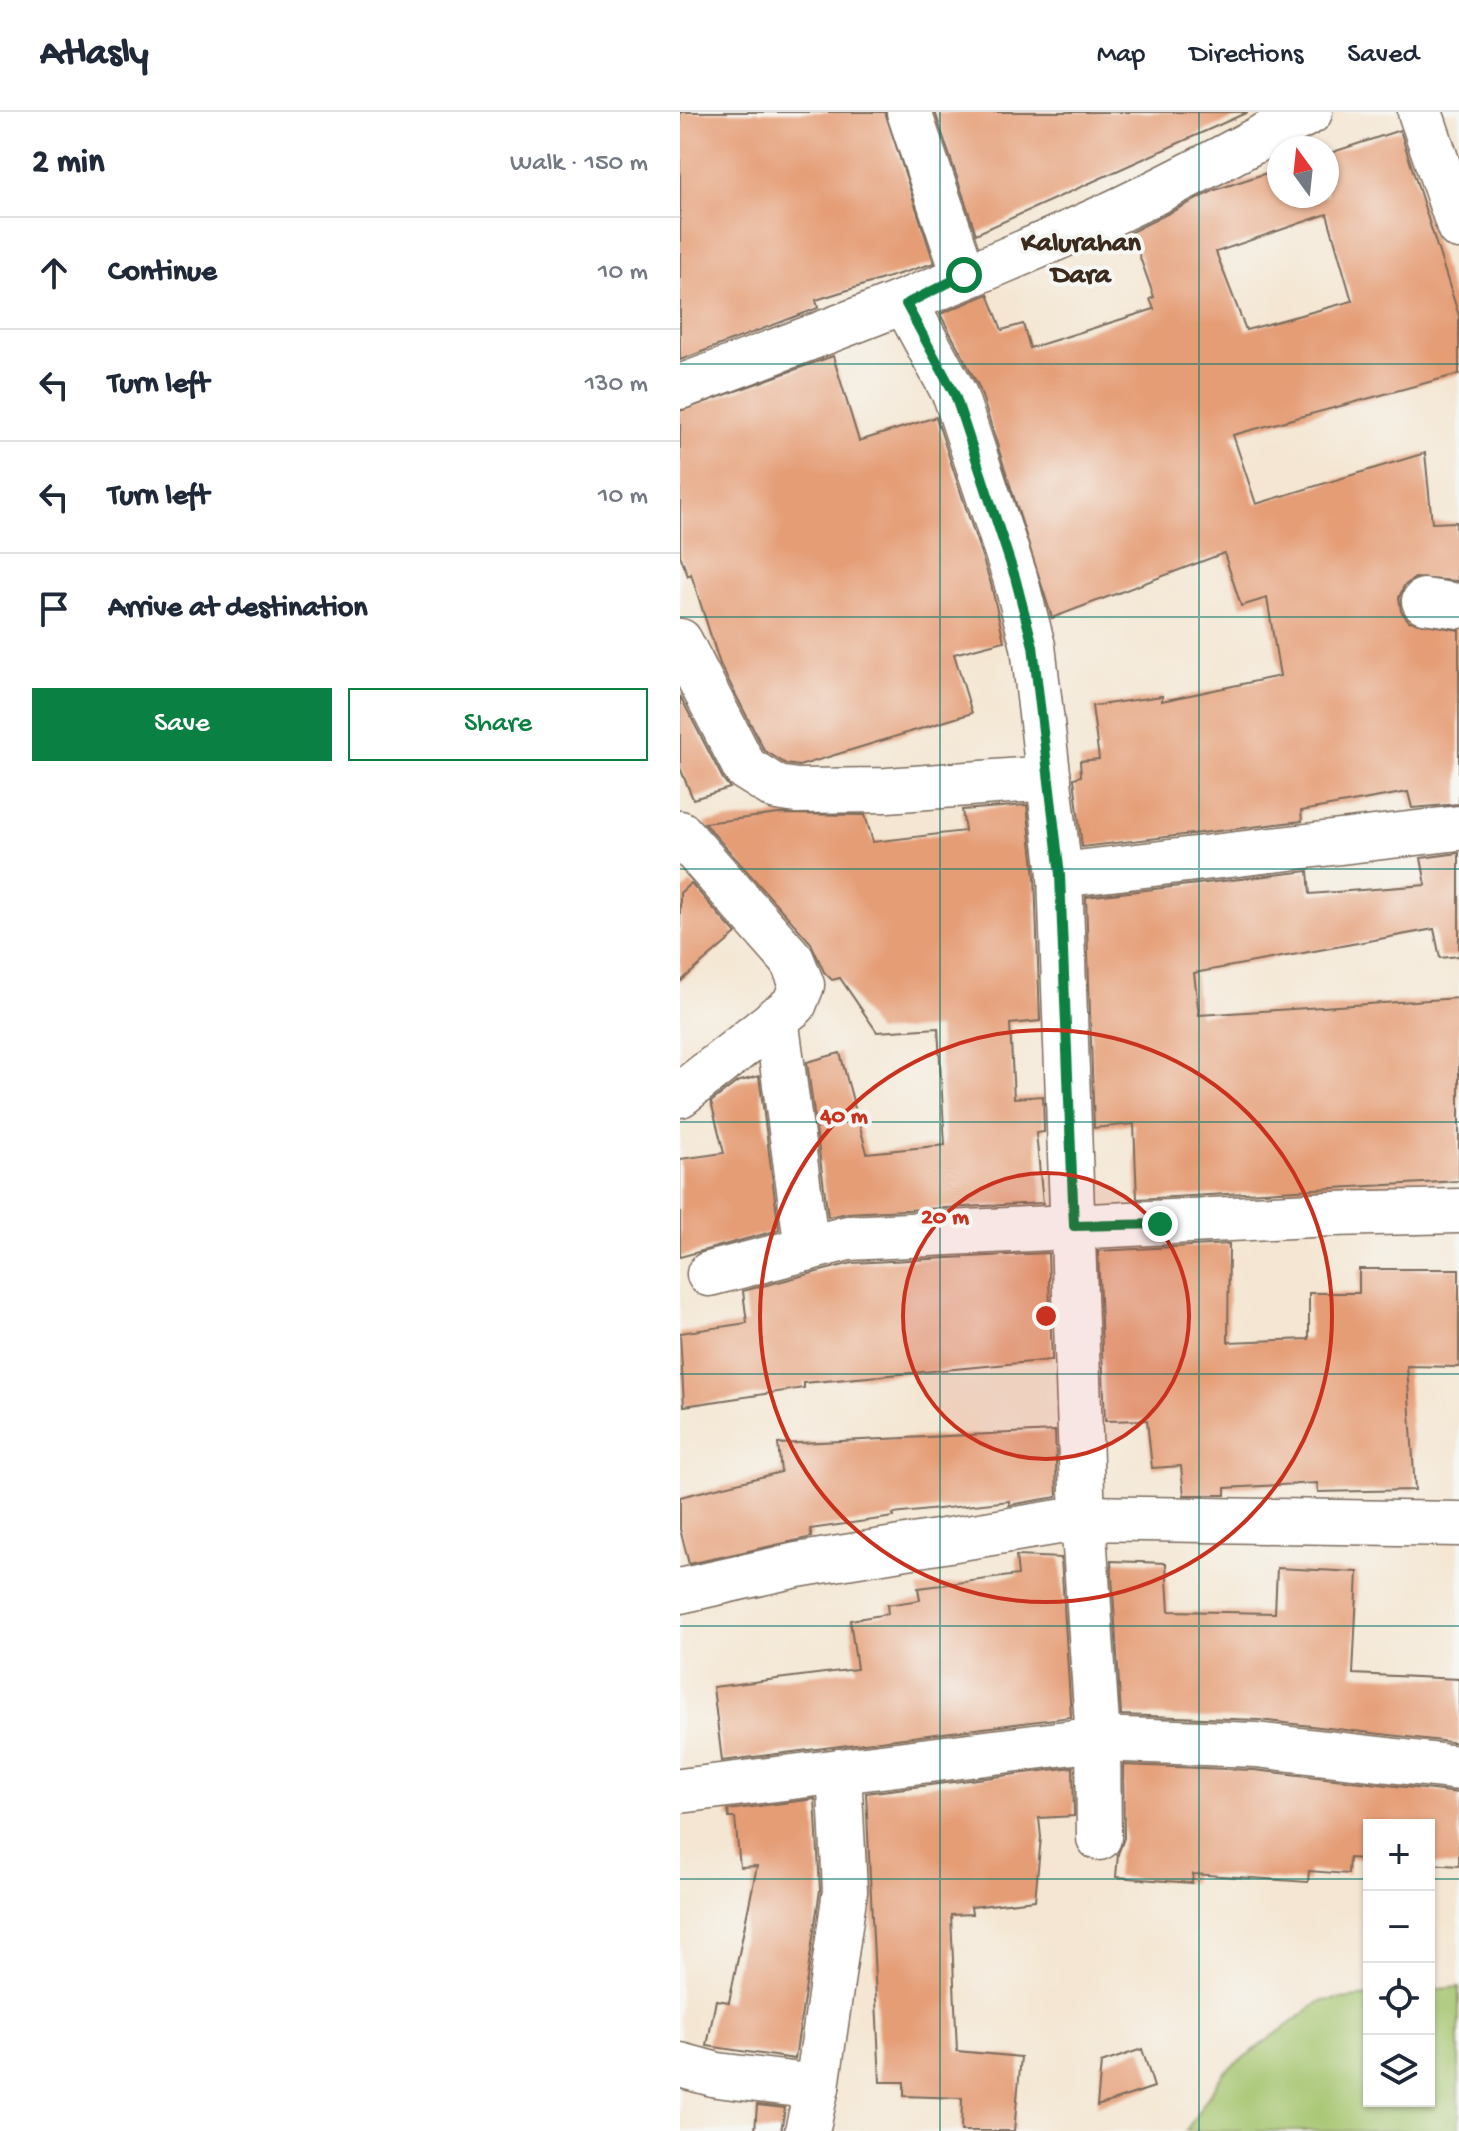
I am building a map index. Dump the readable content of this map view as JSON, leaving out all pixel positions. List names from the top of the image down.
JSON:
{
  "districts": ["Kalurahan Dara"],
  "north": "top",
  "page": {
    "header": "Atlasly",
    "nav": ["Map", "Directions", "Saved"],
    "heading": ["2 min", "Walk · 150 m"],
    "list": [
      ["Continue", "10 m"],
      ["Turn left", "130 m"],
      ["Turn left", "10 m"],
      "Arrive at destination"
    ],
    "buttons": ["Save", "Share"],
    "map_buttons": ["+", "−"]
  },
  "rings": ["40 m", "20 m"]
}
